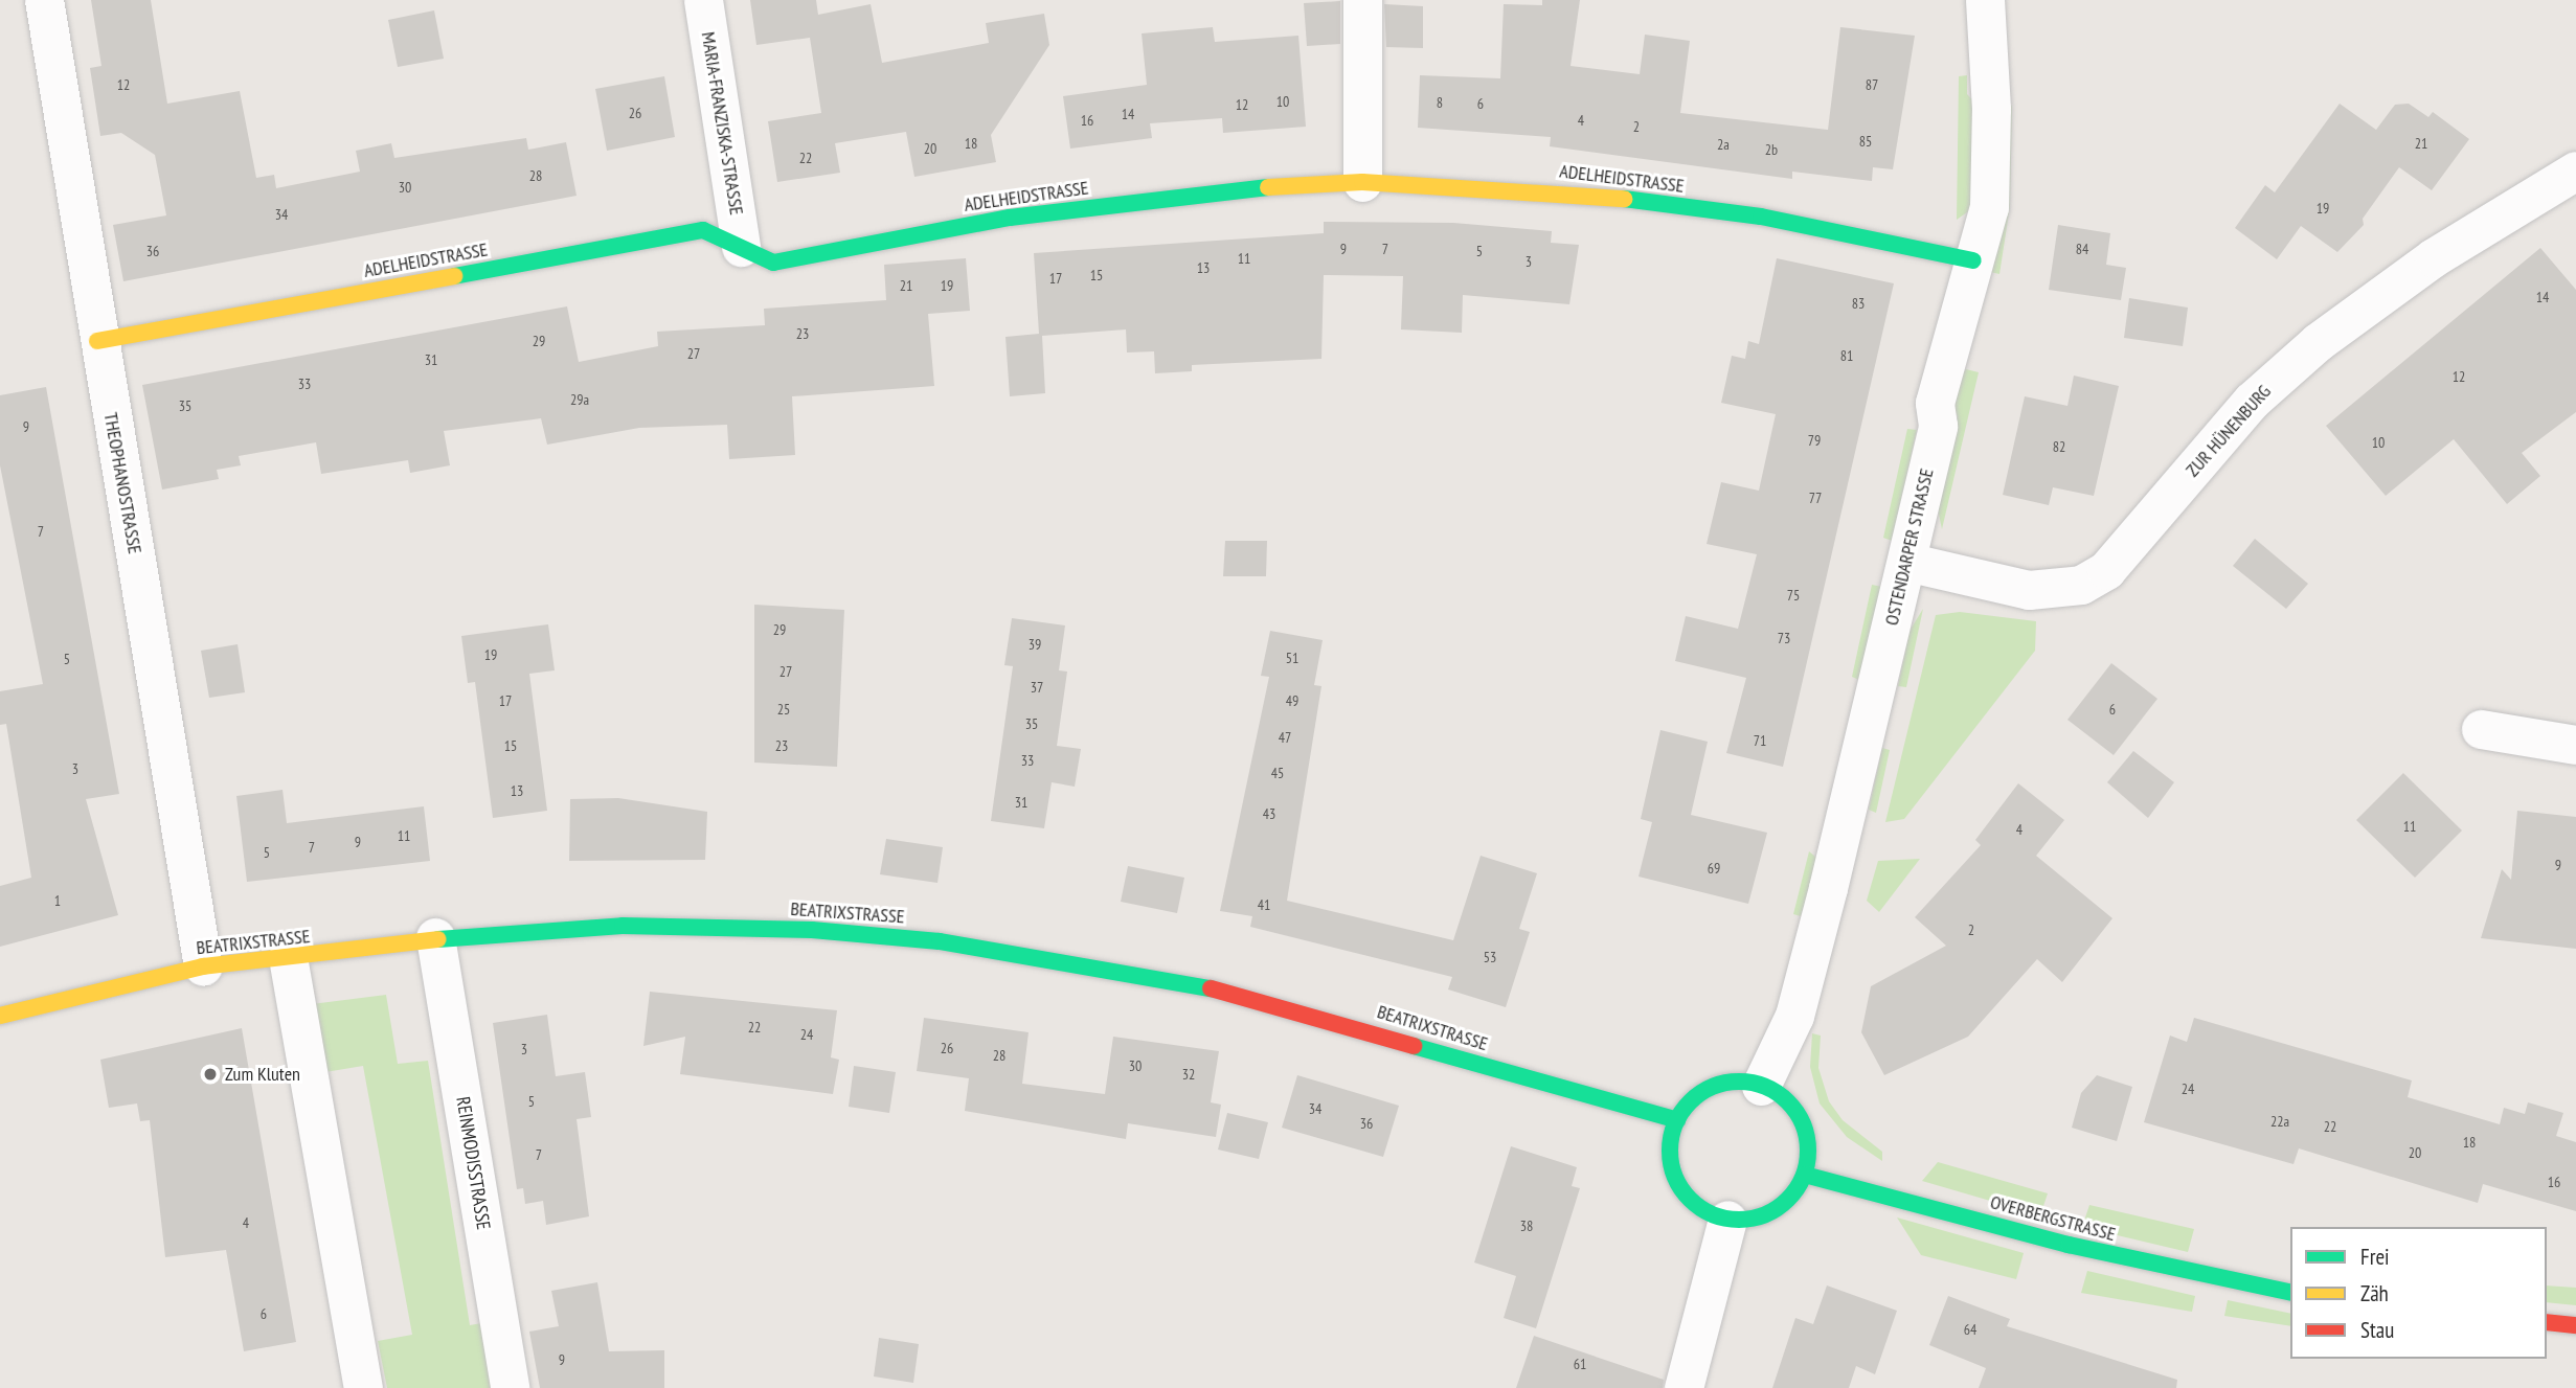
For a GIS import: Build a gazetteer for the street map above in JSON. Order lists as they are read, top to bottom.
{
  "streets": {
    "street": [
      "MARIA-FRANZISKA-STRASSE",
      "ADELHEIDSTRASSE",
      "ZUR HÜNENBURG",
      "THEOPHANOSTRASSE",
      "OSTENDARPER STRASSE",
      "BEATRIXSTRASSE",
      "REINMODISSTRASSE",
      "OVERBERGSTRASSE"
    ]
  },
  "crossings": [
    ["MARIA-FRANZISKA-STRASSE", "ADELHEIDSTRASSE"],
    ["ADELHEIDSTRASSE", "THEOPHANOSTRASSE"],
    ["ADELHEIDSTRASSE", "OSTENDARPER STRASSE"],
    ["ZUR HÜNENBURG", "OSTENDARPER STRASSE"],
    ["THEOPHANOSTRASSE", "BEATRIXSTRASSE"],
    ["OSTENDARPER STRASSE", "BEATRIXSTRASSE"],
    ["OSTENDARPER STRASSE", "OVERBERGSTRASSE"],
    ["BEATRIXSTRASSE", "REINMODISSTRASSE"],
    ["BEATRIXSTRASSE", "OVERBERGSTRASSE"]
  ],
  "places": ["Zum Kluten"],
  "house_numbers": [
    "12",
    "87",
    "10",
    "8",
    "6",
    "12",
    "26",
    "14",
    "16",
    "4",
    "2",
    "85",
    "18",
    "21",
    "2a",
    "20",
    "2b",
    "22",
    "28",
    "30",
    "19",
    "34",
    "9",
    "7",
    "84",
    "36",
    "5",
    "11",
    "3",
    "13",
    "15",
    "17",
    "21",
    "19",
    "14",
    "83",
    "23",
    "29",
    "27",
    "81",
    "31",
    "12",
    "33",
    "29a",
    "35",
    "9",
    "79",
    "10",
    "82",
    "77",
    "7",
    "75",
    "29",
    "73",
    "39",
    "19",
    "51",
    "5",
    "27",
    "37",
    "17",
    "49",
    "25",
    "6",
    "35",
    "47",
    "71",
    "15",
    "23",
    "33",
    "3",
    "45",
    "13",
    "31",
    "43",
    "11",
    "4",
    "11",
    "9",
    "7",
    "5",
    "9",
    "69",
    "1",
    "41",
    "2",
    "53",
    "22",
    "24",
    "26",
    "3",
    "28",
    "30",
    "32",
    "24",
    "5",
    "34",
    "22a",
    "36",
    "22",
    "18",
    "20",
    "7",
    "16",
    "4",
    "38",
    "6",
    "64",
    "9",
    "61"
  ],
  "legend": ["Frei", "Zäh", "Stau"]
}
